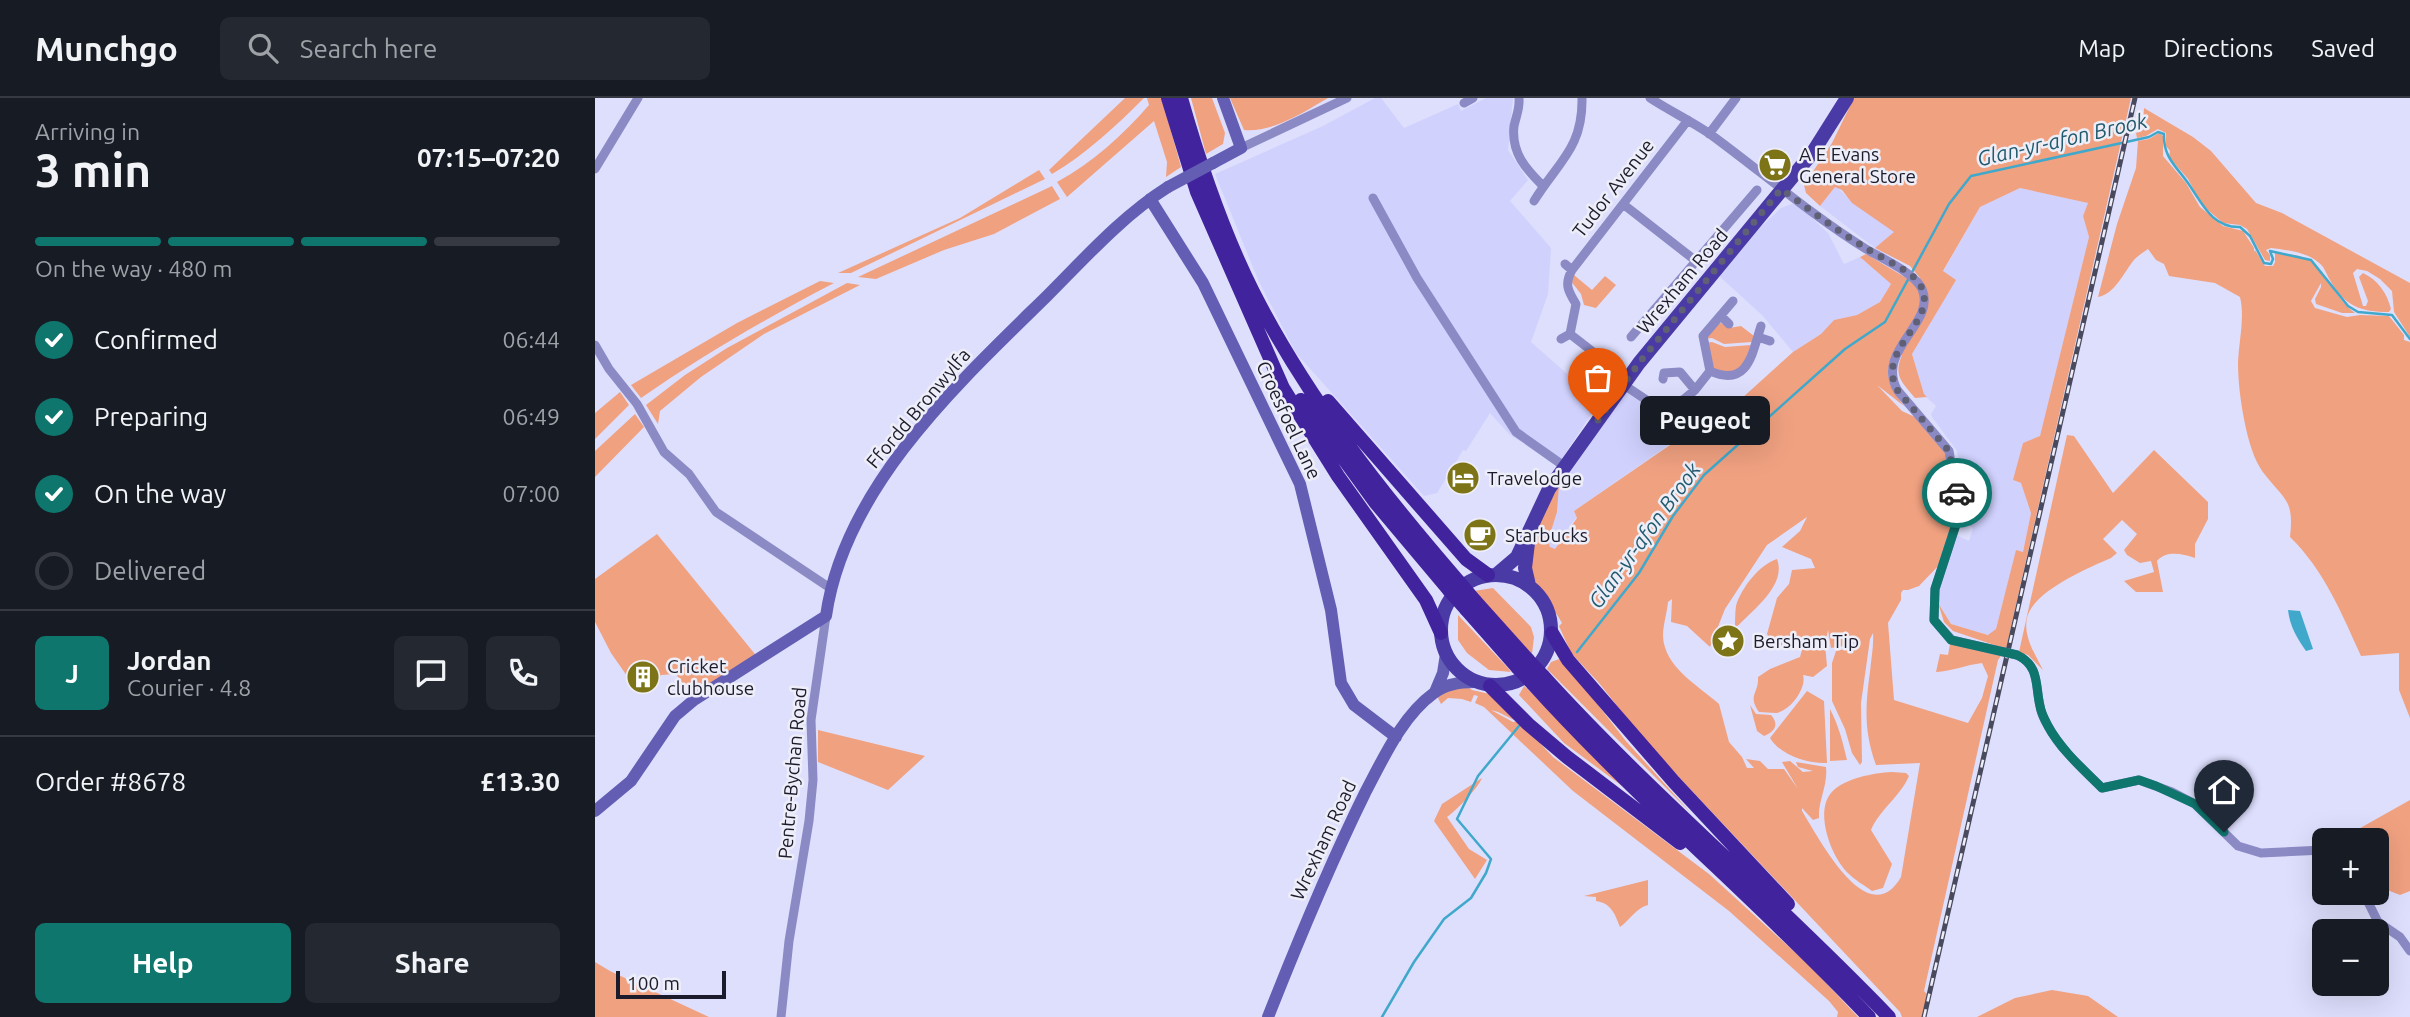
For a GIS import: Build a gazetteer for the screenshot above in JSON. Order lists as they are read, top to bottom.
{
  "streets": {
    "main road": ["Wrexham Road", "Ffordd Bronwylfa", "Croesfoel Lane"],
    "street": ["Tudor Avenue", "Pentre-Bychan Road"]
  },
  "crossings": [
    ["Wrexham Road", "Croesfoel Lane"],
    ["Ffordd Bronwylfa", "Croesfoel Lane"],
    ["Ffordd Bronwylfa", "Pentre-Bychan Road"]
  ],
  "water": ["Glan-yr-afon Brook"],
  "places": {
    "supermarket": ["A E Evans General Store"],
    "other": ["Peugeot"],
    "hotel": ["Travelodge"],
    "cafe": ["Starbucks"],
    "place": ["Bersham Tip"],
    "building": ["Cricket clubhouse"]
  },
  "scale_bar": "100 m",
  "page": {
    "header": "Munchgo",
    "search": "Search here",
    "nav": ["Map", "Directions", "Saved"],
    "heading": ["3 min", "Arriving in", "07:15–07:20"],
    "panel": [
      "Jordan",
      "Courier · 4.8",
      "Order #8678",
      "£13.30"
    ],
    "bar": "On the way · 480 m",
    "list": [
      ["Confirmed", "06:44"],
      ["Preparing", "06:49"],
      ["On the way", "07:00"],
      "Delivered"
    ],
    "bubble": "Peugeot",
    "round": "J",
    "map_buttons": ["+", "−"],
    "buttons": ["Help", "Share"],
    "scale": "100 m"
  }
}
